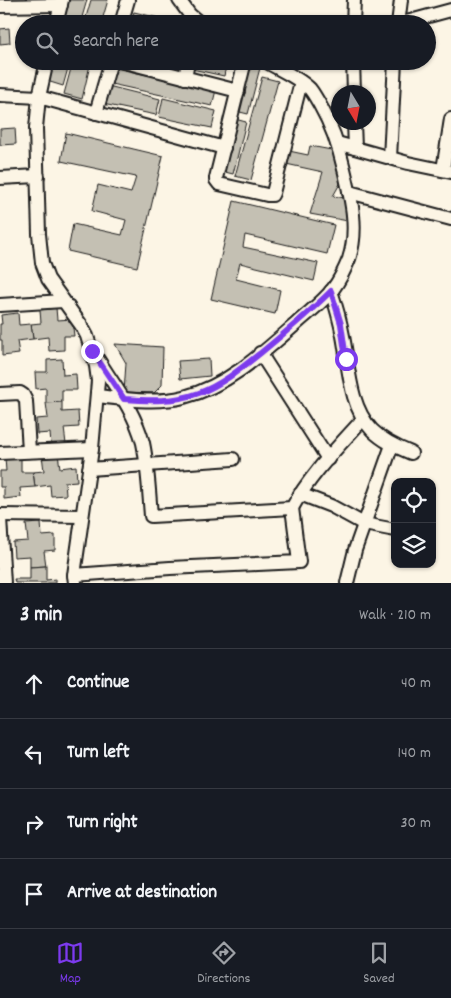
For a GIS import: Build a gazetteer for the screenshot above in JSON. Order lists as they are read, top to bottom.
{
  "north": "bottom",
  "page": {
    "search": "Search here",
    "heading": ["3 min", "Walk · 210 m"],
    "list": [
      ["Continue", "40 m"],
      ["Turn left", "140 m"],
      ["Turn right", "30 m"],
      "Arrive at destination"
    ],
    "nav": ["Map", "Directions", "Saved"]
  }
}
